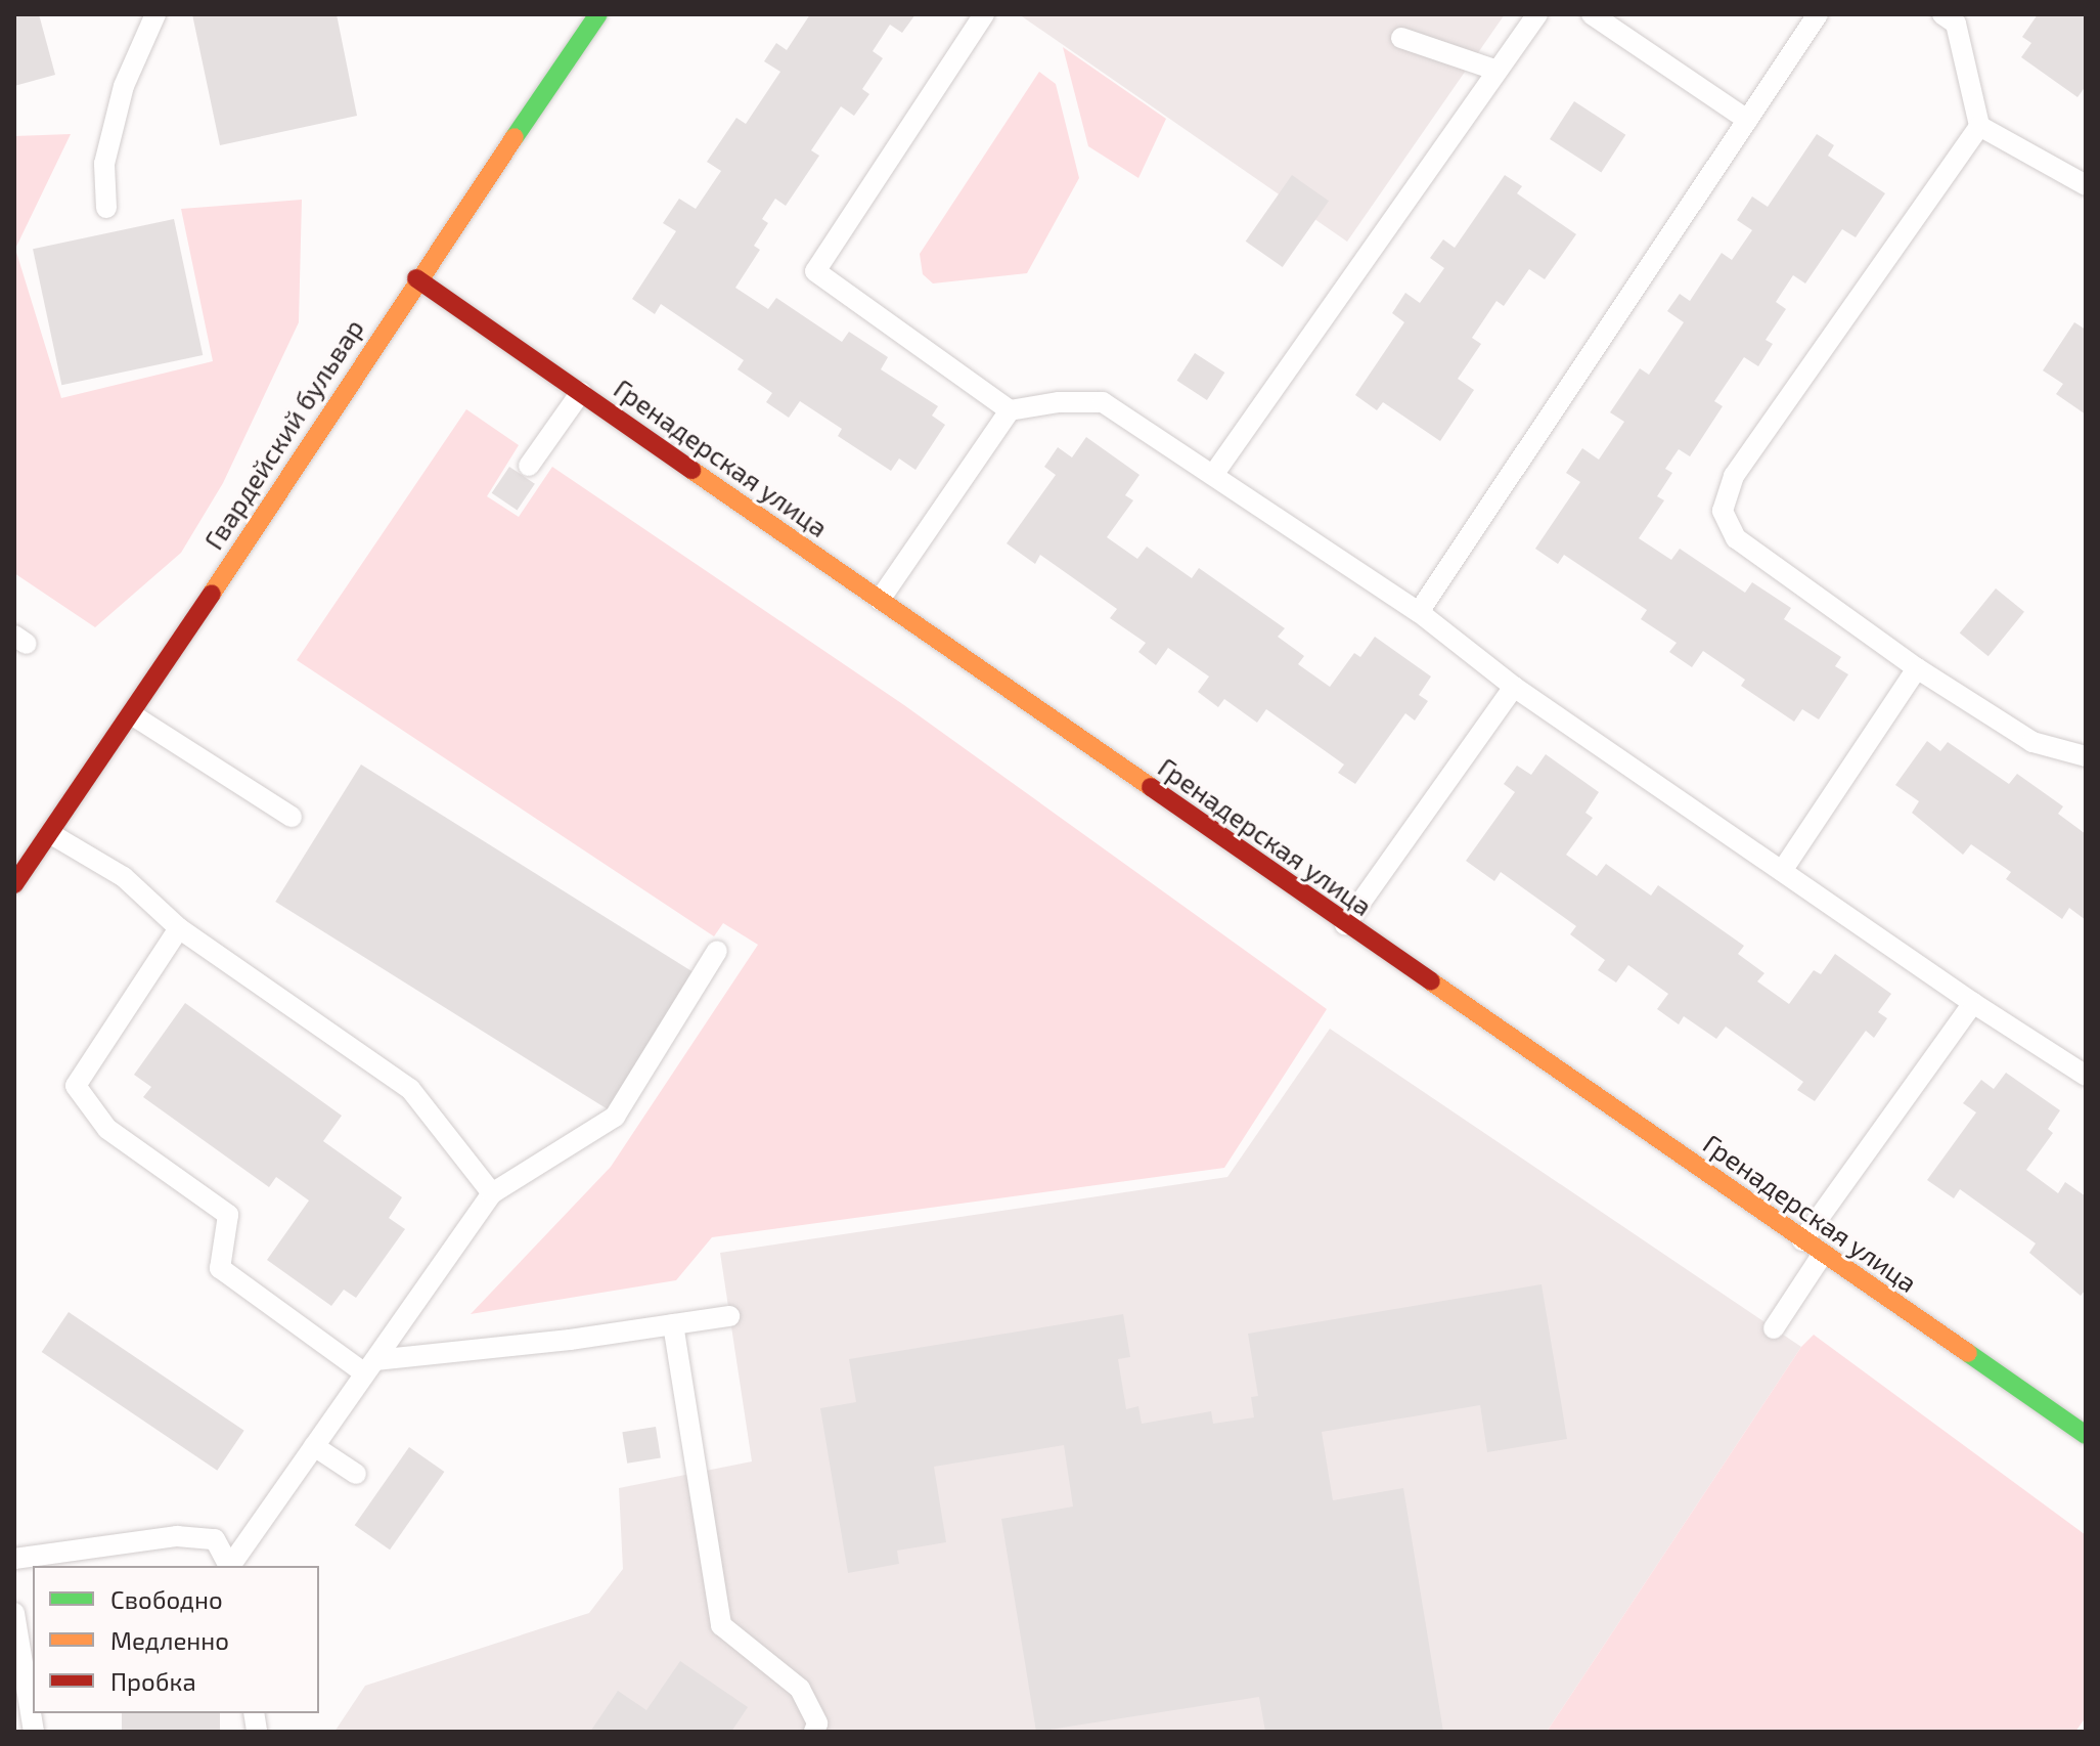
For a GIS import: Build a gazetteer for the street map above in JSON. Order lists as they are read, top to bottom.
{
  "streets": {
    "street": ["Гвардейский бульвар", "Гренадерская улица"]
  },
  "crossings": [
    ["Гвардейский бульвар", "Гренадерская улица"]
  ],
  "legend": ["Свободно", "Медленно", "Пробка"]
}
